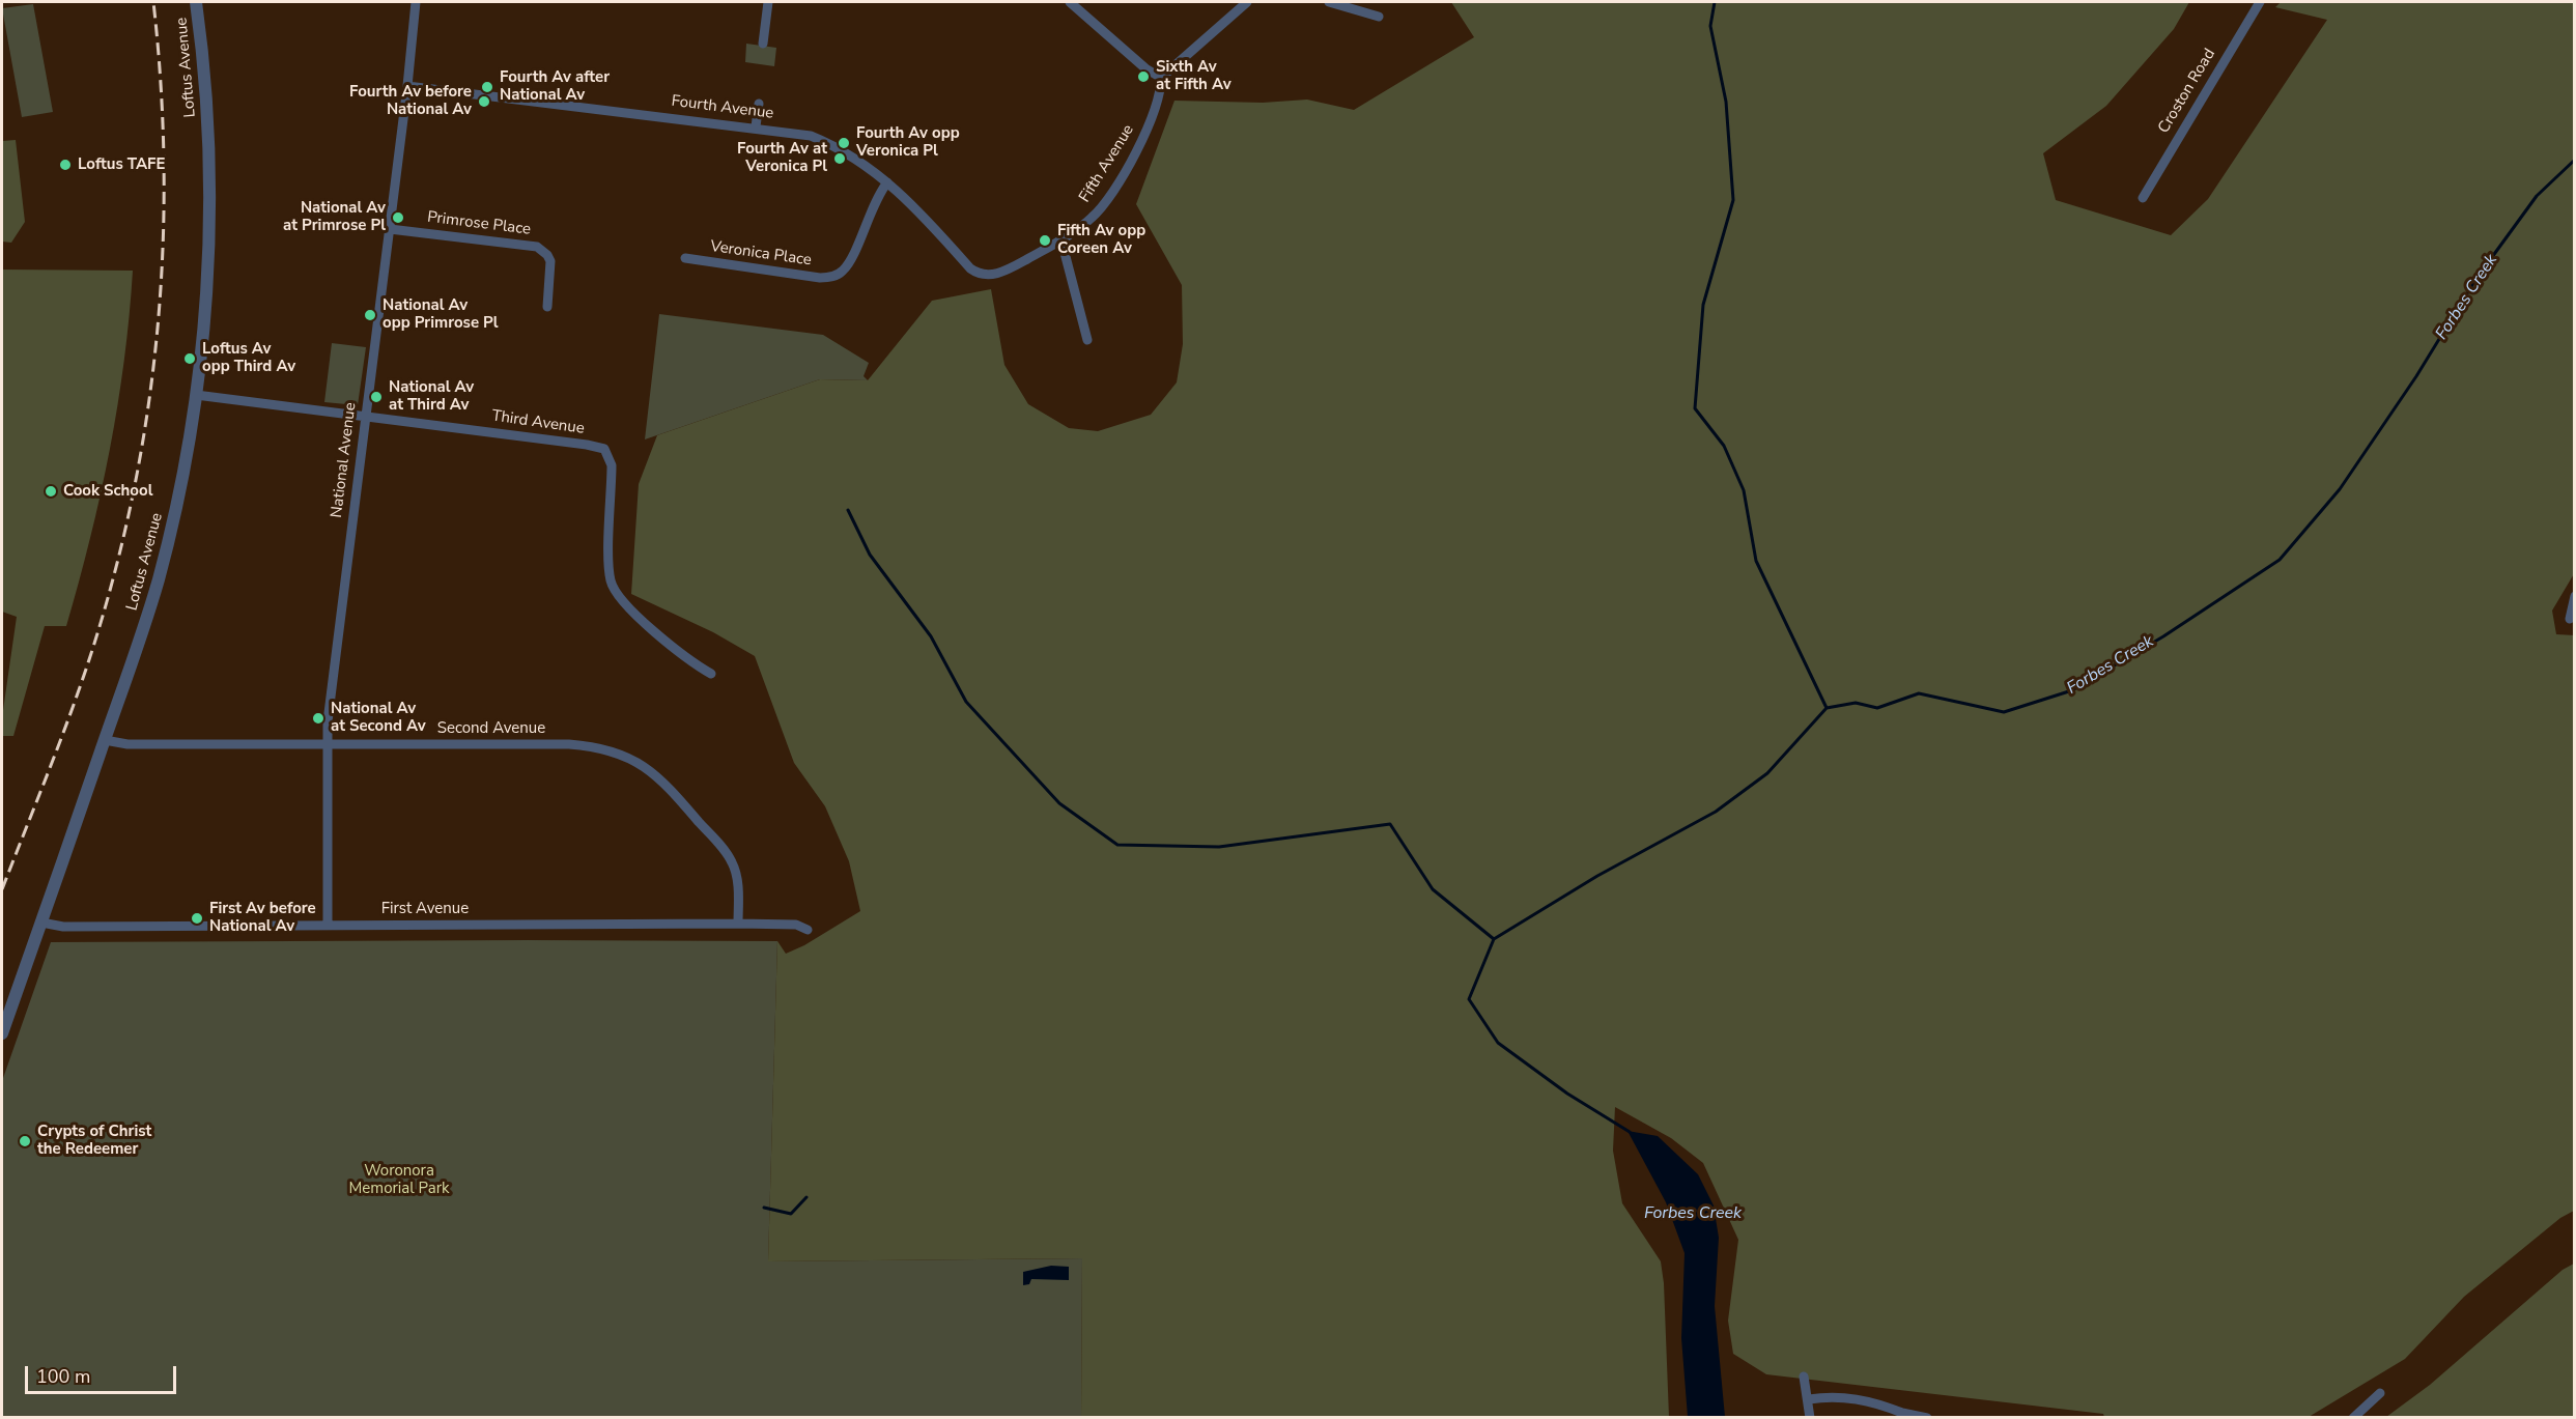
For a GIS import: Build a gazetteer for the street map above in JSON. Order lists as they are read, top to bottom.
{
  "streets": {
    "street": [
      "Loftus Avenue",
      "Croston Road",
      "Fourth Avenue",
      "Fifth Avenue",
      "Primrose Place",
      "Veronica Place",
      "Third Avenue",
      "National Avenue",
      "Second Avenue",
      "First Avenue"
    ]
  },
  "crossings": [
    ["Loftus Avenue", "Third Avenue"],
    ["Loftus Avenue", "Second Avenue"],
    ["Loftus Avenue", "First Avenue"],
    ["Fourth Avenue", "Fifth Avenue"],
    ["Fourth Avenue", "Veronica Place"],
    ["Fourth Avenue", "National Avenue"],
    ["Primrose Place", "National Avenue"],
    ["Third Avenue", "National Avenue"],
    ["National Avenue", "Second Avenue"],
    ["National Avenue", "First Avenue"],
    ["Second Avenue", "First Avenue"]
  ],
  "water": ["Forbes Creek"],
  "parks": ["Woronora Memorial Park"],
  "places": [
    "Sixth Av at Fifth Av",
    "Fourth Av after National Av",
    "Fourth Av before National Av",
    "Fourth Av opp Veronica Pl",
    "Fourth Av at Veronica Pl",
    "Loftus TAFE",
    "National Av at Primrose Pl",
    "Fifth Av opp Coreen Av",
    "National Av opp Primrose Pl",
    "Loftus Av opp Third Av",
    "National Av at Third Av",
    "Cook School",
    "National Av at Second Av",
    "First Av before National Av",
    "Crypts of Christ the Redeemer"
  ],
  "scale_bar": "100 m"
}
